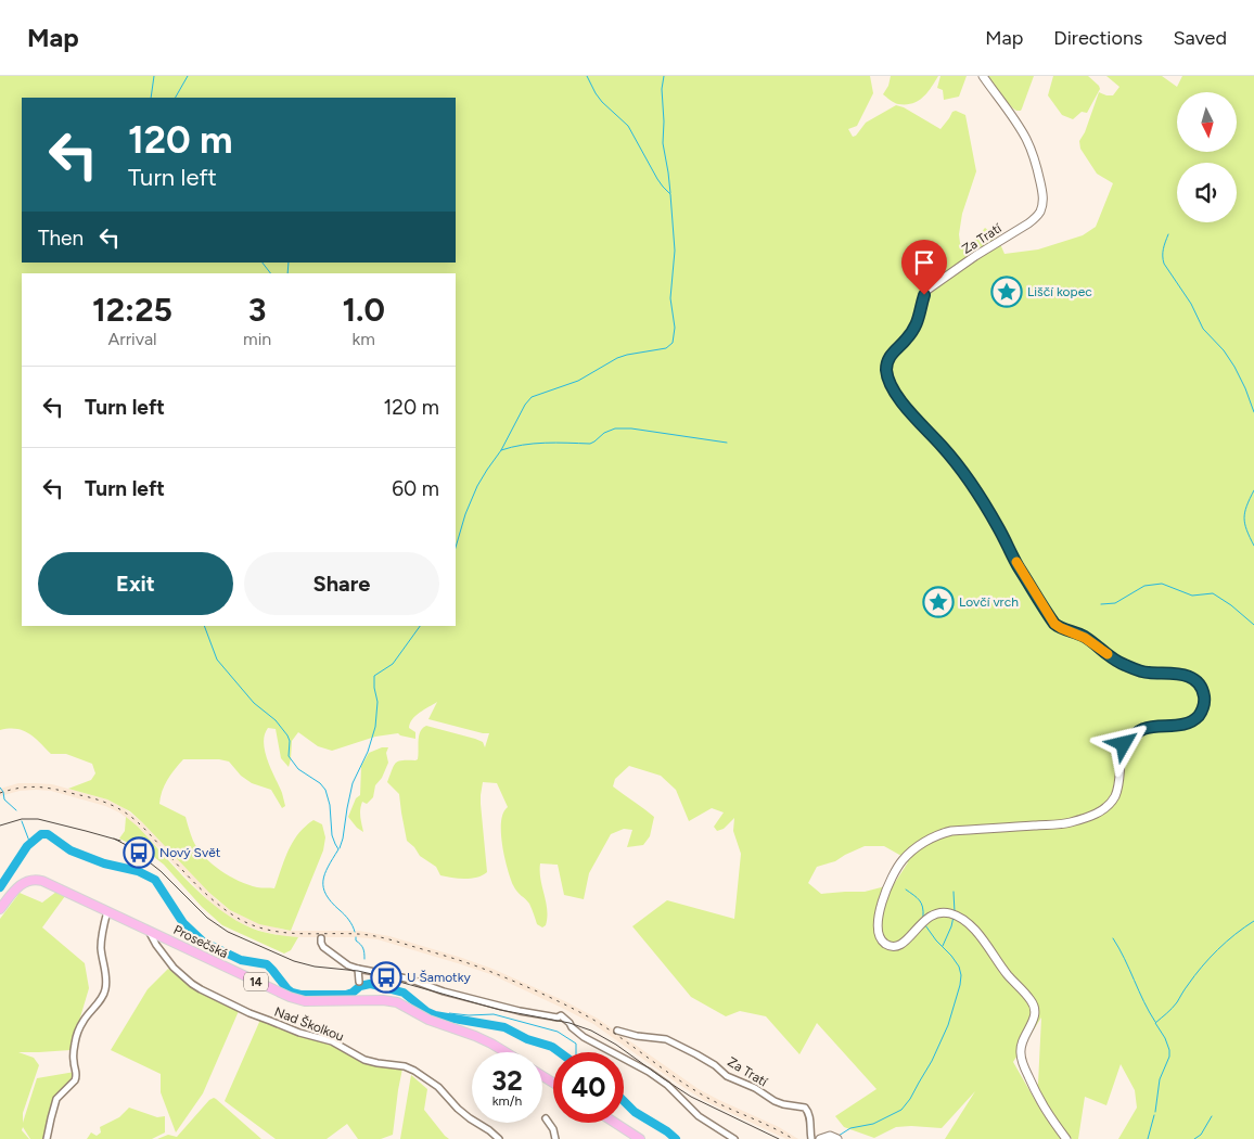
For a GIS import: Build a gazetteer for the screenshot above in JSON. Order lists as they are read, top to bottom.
{
  "streets": {
    "main road": ["Prosečská", "14"],
    "street": ["Za Tratí", "Nad Školkou"]
  },
  "crossings": [
    ["Prosečská", "Nad Školkou"]
  ],
  "places": {
    "place": ["Liščí kopec", "Lovčí vrch"],
    "bus stop": ["Nový Svět", "U Šamotky"]
  },
  "north": "bottom",
  "page": {
    "header": "Map",
    "nav": ["Map", "Directions", "Saved"],
    "turn": ["120 m", "Turn left"],
    "then": "Then",
    "eta": [
      "12:25",
      "Arrival",
      "3",
      "min",
      "1.0",
      "km"
    ],
    "list": [
      {
        "name": "Turn left",
        "value": "120 m"
      },
      {
        "name": "Turn left",
        "value": "60 m"
      }
    ],
    "buttons": ["Exit", "Share"],
    "speed": "32 km/h",
    "limit": "40"
  }
}
